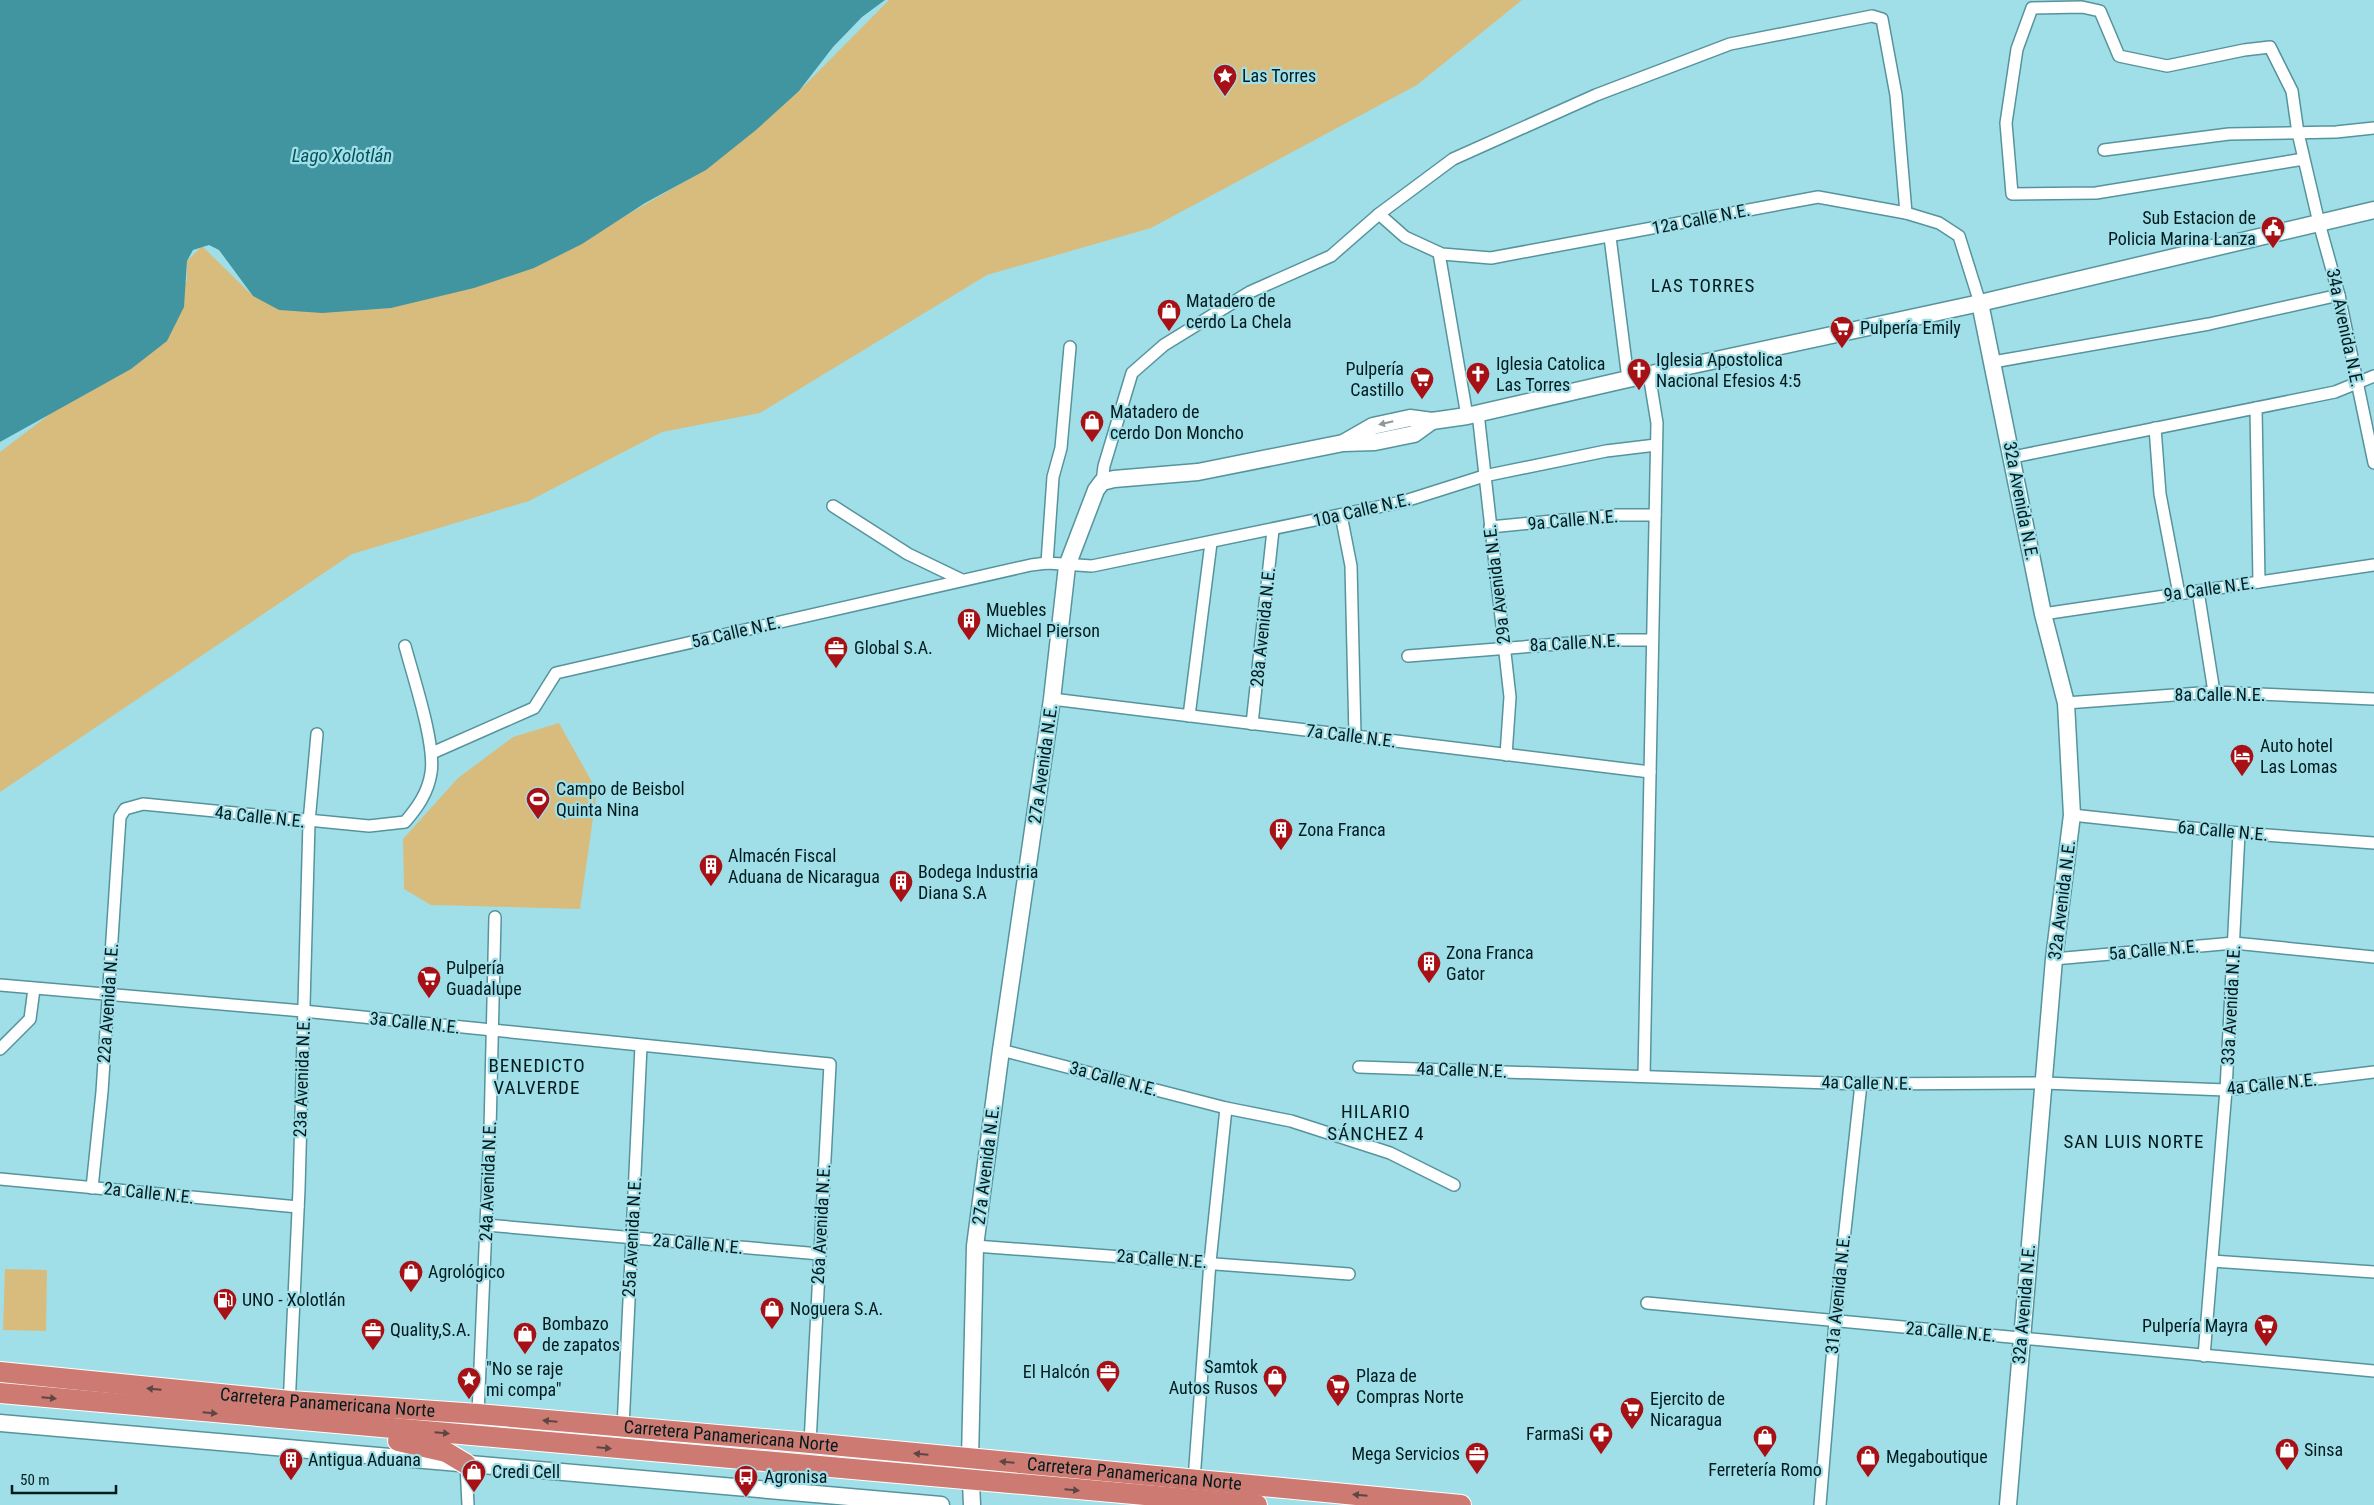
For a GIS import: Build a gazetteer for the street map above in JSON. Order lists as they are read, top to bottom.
{
  "streets": {
    "highway": ["Carretera Panamericana Norte"],
    "street": [
      "12a Calle N.E.",
      "34a Avenida N.E.",
      "32a Avenida N.E.",
      "10a Calle N.E.",
      "9a Calle N.E.",
      "29a Avenida N.E.",
      "28a Avenida N.E.",
      "5a Calle N.E.",
      "8a Calle N.E.",
      "7a Calle N.E.",
      "27a Avenida N.E.",
      "4a Calle N.E.",
      "6a Calle N.E.",
      "22a Avenida N.E.",
      "33a Avenida N.E.",
      "3a Calle N.E.",
      "23a Avenida N.E.",
      "24a Avenida N.E.",
      "2a Calle N.E.",
      "26a Avenida N.E.",
      "25a Avenida N.E.",
      "31a Avenida N.E."
    ]
  },
  "crossings": [
    ["12a Calle N.E.", "32a Avenida N.E."],
    ["12a Calle N.E.", "29a Avenida N.E."],
    ["12a Calle N.E.", "27a Avenida N.E."],
    ["32a Avenida N.E.", "9a Calle N.E."],
    ["32a Avenida N.E.", "5a Calle N.E."],
    ["32a Avenida N.E.", "8a Calle N.E."],
    ["32a Avenida N.E.", "4a Calle N.E."],
    ["32a Avenida N.E.", "6a Calle N.E."],
    ["32a Avenida N.E.", "2a Calle N.E."],
    ["10a Calle N.E.", "29a Avenida N.E."],
    ["10a Calle N.E.", "28a Avenida N.E."],
    ["10a Calle N.E.", "5a Calle N.E."],
    ["10a Calle N.E.", "27a Avenida N.E."],
    ["9a Calle N.E.", "29a Avenida N.E."],
    ["29a Avenida N.E.", "8a Calle N.E."],
    ["29a Avenida N.E.", "7a Calle N.E."],
    ["28a Avenida N.E.", "7a Calle N.E."],
    ["5a Calle N.E.", "27a Avenida N.E."],
    ["5a Calle N.E.", "4a Calle N.E."],
    ["5a Calle N.E.", "33a Avenida N.E."],
    ["7a Calle N.E.", "27a Avenida N.E."],
    ["27a Avenida N.E.", "3a Calle N.E."],
    ["27a Avenida N.E.", "2a Calle N.E."],
    ["27a Avenida N.E.", "Carretera Panamericana Norte"],
    ["4a Calle N.E.", "22a Avenida N.E."],
    ["4a Calle N.E.", "33a Avenida N.E."],
    ["4a Calle N.E.", "23a Avenida N.E."],
    ["4a Calle N.E.", "31a Avenida N.E."],
    ["6a Calle N.E.", "33a Avenida N.E."],
    ["22a Avenida N.E.", "3a Calle N.E."],
    ["22a Avenida N.E.", "2a Calle N.E."],
    ["33a Avenida N.E.", "2a Calle N.E."],
    ["3a Calle N.E.", "23a Avenida N.E."],
    ["3a Calle N.E.", "24a Avenida N.E."],
    ["3a Calle N.E.", "26a Avenida N.E."],
    ["3a Calle N.E.", "25a Avenida N.E."],
    ["23a Avenida N.E.", "2a Calle N.E."],
    ["23a Avenida N.E.", "Carretera Panamericana Norte"],
    ["24a Avenida N.E.", "2a Calle N.E."],
    ["24a Avenida N.E.", "Carretera Panamericana Norte"],
    ["2a Calle N.E.", "26a Avenida N.E."],
    ["2a Calle N.E.", "25a Avenida N.E."],
    ["2a Calle N.E.", "31a Avenida N.E."],
    ["26a Avenida N.E.", "Carretera Panamericana Norte"],
    ["25a Avenida N.E.", "Carretera Panamericana Norte"]
  ],
  "districts": [
    "LAS TORRES",
    "BENEDICTO VALVERDE",
    "HILARIO SÁNCHEZ 4",
    "SAN LUIS NORTE"
  ],
  "water": ["Lago Xolotlán"],
  "places": {
    "place": ["Las Torres", "\"No se raje mi compa\""],
    "public building": ["Sub Estacion de Policia Marina Lanza"],
    "shop": [
      "Matadero de cerdo La Chela",
      "Matadero de cerdo Don Moncho",
      "Agrológico",
      "Noguera S.A.",
      "Bombazo de zapatos",
      "Samtok Autos Rusos",
      "Ferretería Romo",
      "Sinsa",
      "Megaboutique",
      "Credi Cell"
    ],
    "supermarket": [
      "Pulpería Emily",
      "Pulpería Castillo",
      "Pulpería Guadalupe",
      "Pulpería Mayra",
      "Plaza de Compras Norte",
      "Ejercito de Nicaragua"
    ],
    "church": ["Iglesia Apostolica Nacional Efesios 4:5", "Iglesia Catolica Las Torres"],
    "building": [
      "Muebles Michael Pierson",
      "Zona Franca",
      "Almacén Fiscal Aduana de Nicaragua",
      "Bodega Industria Diana S.A",
      "Zona Franca Gator",
      "Antigua Aduana"
    ],
    "office": [
      "Global S.A.",
      "Quality,S.A.",
      "El Halcón",
      "Mega Servicios"
    ],
    "hotel": ["Auto hotel Las Lomas"],
    "sports": ["Campo de Beisbol Quinta Nina"],
    "fuel station": ["UNO - Xolotlán"],
    "pharmacy": ["FarmaSi"],
    "bus stop": ["Agronisa"]
  },
  "scale_bar": "50 m"
}
